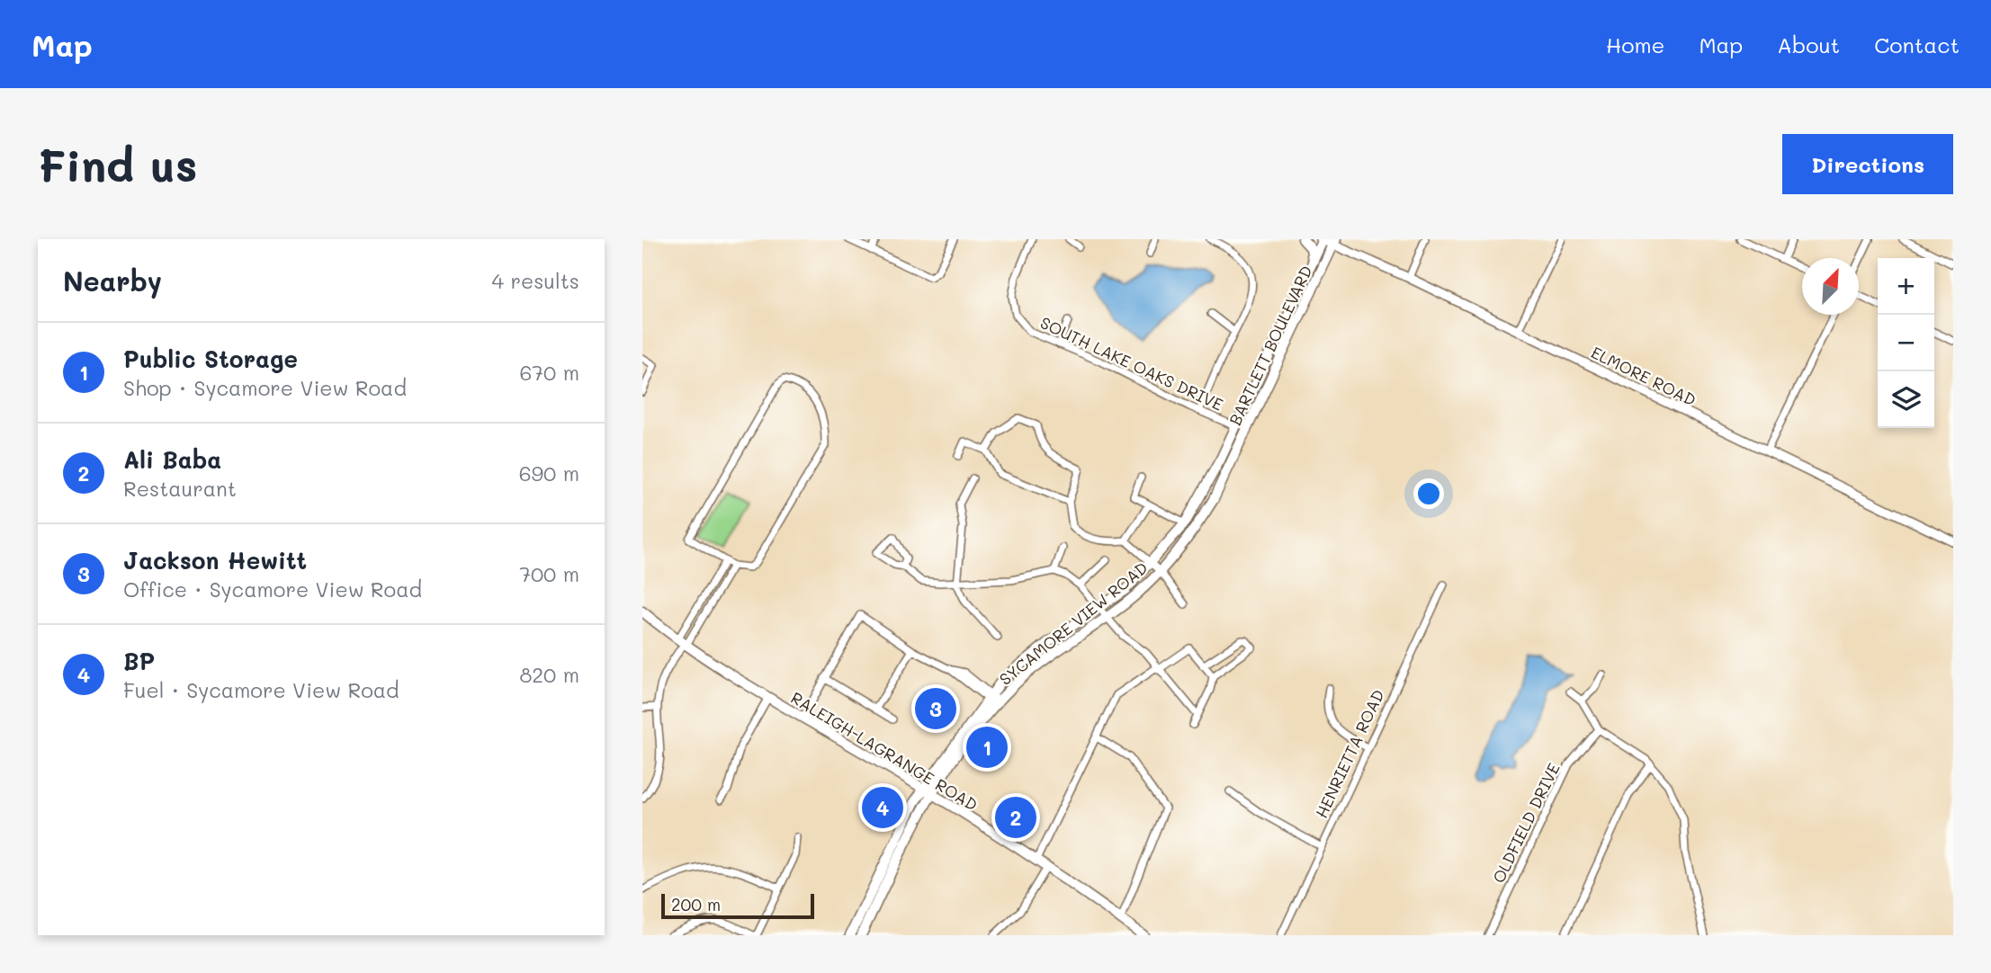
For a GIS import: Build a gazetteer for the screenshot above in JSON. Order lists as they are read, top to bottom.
{
  "streets": {
    "main road": ["BARTLETT BOULEVARD", "SYCAMORE VIEW ROAD", "RALEIGH-LAGRANGE ROAD"],
    "street": [
      "SOUTH LAKE OAKS DRIVE",
      "ELMORE ROAD",
      "HENRIETTA ROAD",
      "OLDFIELD DRIVE"
    ]
  },
  "crossings": [
    ["BARTLETT BOULEVARD", "SOUTH LAKE OAKS DRIVE"],
    ["BARTLETT BOULEVARD", "ELMORE ROAD"],
    ["BARTLETT BOULEVARD", "SYCAMORE VIEW ROAD"],
    ["SYCAMORE VIEW ROAD", "RALEIGH-LAGRANGE ROAD"]
  ],
  "scale_bar": "200 m",
  "north": "top right",
  "page": {
    "header": "Map",
    "nav": [
      "Home",
      "Map",
      "About",
      "Contact"
    ],
    "buttons": "Directions",
    "title": "Find us",
    "heading": ["Nearby", "4 results"],
    "map_buttons": ["+", "−"],
    "list": [
      {
        "mark": "1",
        "name": "Public Storage",
        "note": "Shop · Sycamore View Road",
        "value": "670 m"
      },
      {
        "mark": "2",
        "name": "Ali Baba",
        "note": "Restaurant",
        "value": "690 m"
      },
      {
        "mark": "3",
        "name": "Jackson Hewitt",
        "note": "Office · Sycamore View Road",
        "value": "700 m"
      },
      {
        "mark": "4",
        "name": "BP",
        "note": "Fuel · Sycamore View Road",
        "value": "820 m"
      }
    ],
    "pins": [
      "3",
      "1",
      "4",
      "2"
    ],
    "scale": "200 m"
  }
}
